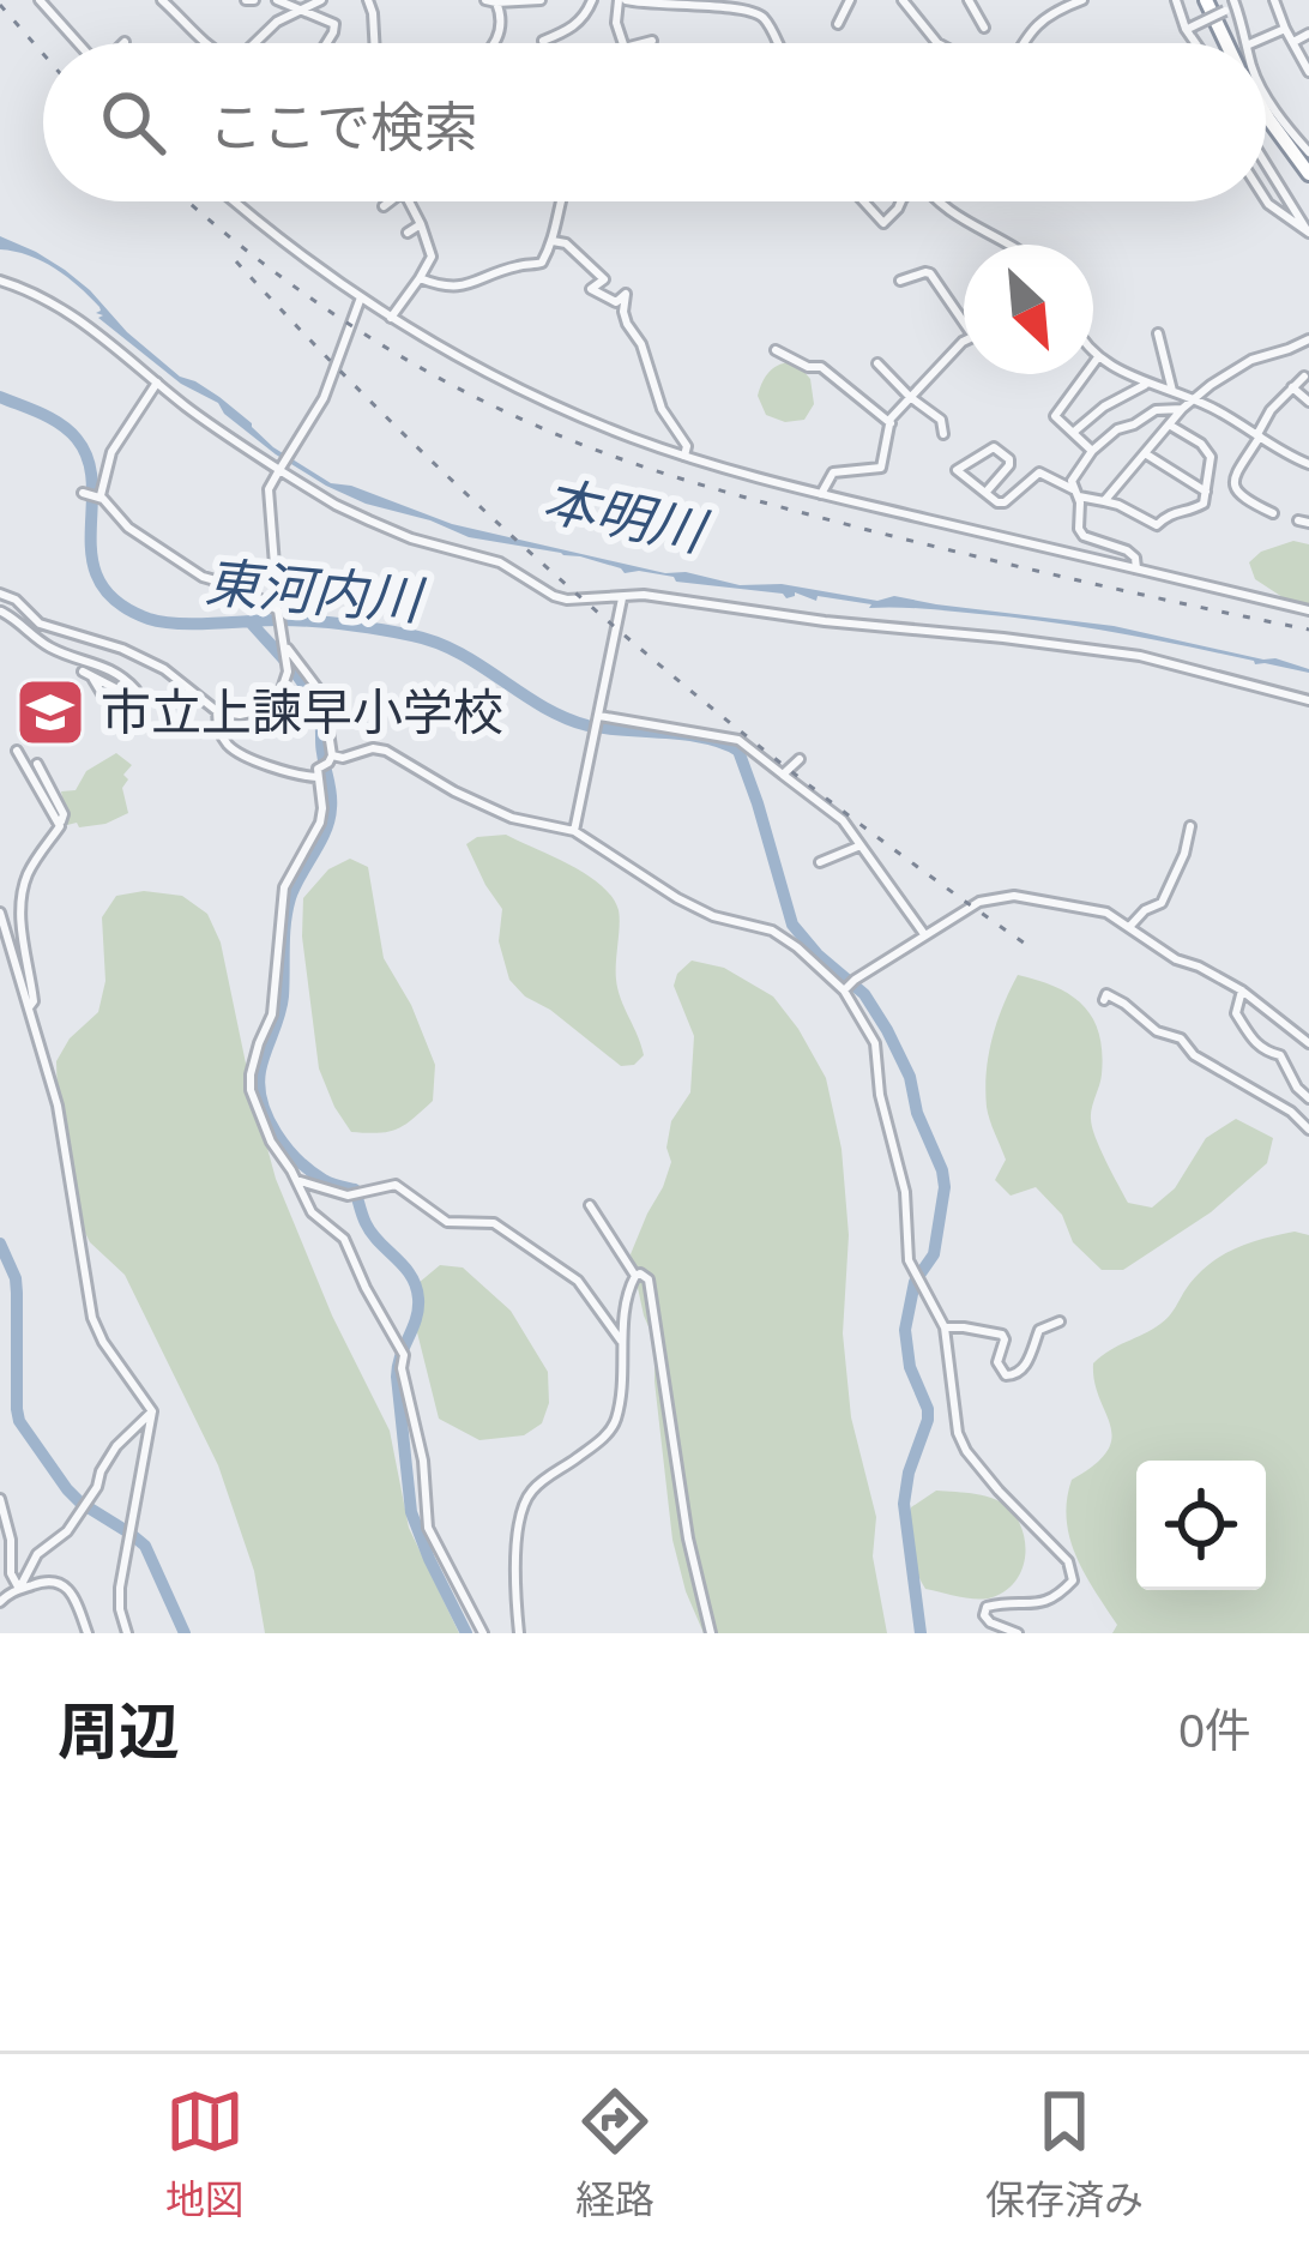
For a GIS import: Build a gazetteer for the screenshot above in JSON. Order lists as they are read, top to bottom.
{
  "water": ["本明川", "東河内川"],
  "places": {
    "school or university": ["市立上諫早小学校"]
  },
  "north": "bottom right",
  "page": {
    "search": "ここで検索",
    "heading": ["周辺", "0件"],
    "nav": ["地図", "経路", "保存済み"]
  }
}
